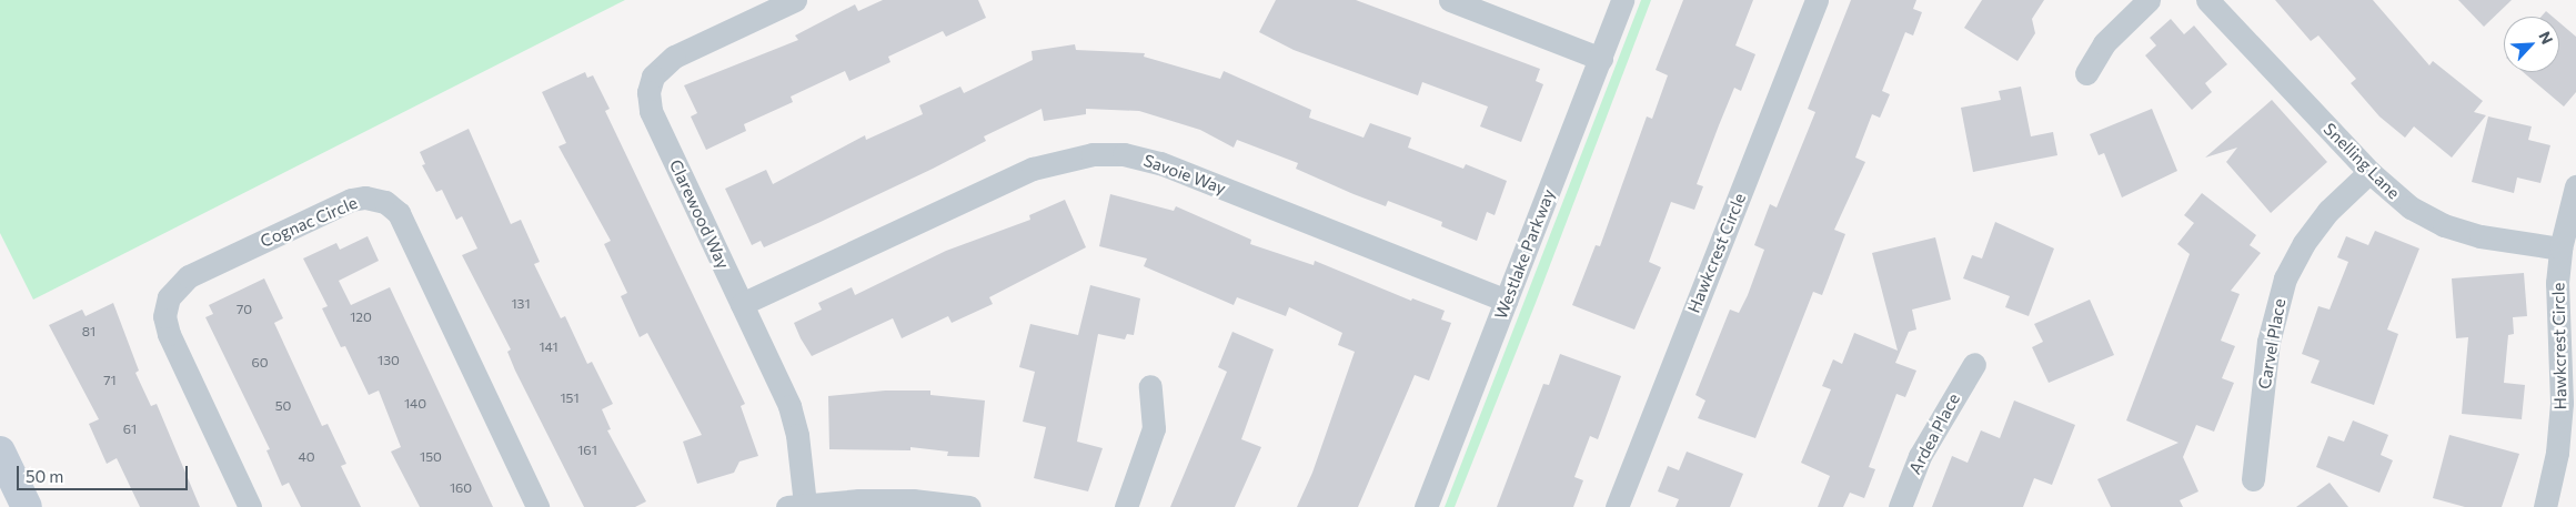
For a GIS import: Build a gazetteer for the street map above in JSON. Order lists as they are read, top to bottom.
{
  "streets": {
    "street": [
      "Snelling Lane",
      "Savoie Way",
      "Clarewood Way",
      "Cognac Circle",
      "Hawkcrest Circle",
      "Westlake Parkway",
      "Carvel Place",
      "Ardea Place"
    ]
  },
  "crossings": [
    ["Snelling Lane", "Hawkcrest Circle"],
    ["Snelling Lane", "Carvel Place"],
    ["Savoie Way", "Clarewood Way"],
    ["Savoie Way", "Westlake Parkway"]
  ],
  "house_numbers": [
    "131",
    "70",
    "120",
    "81",
    "141",
    "130",
    "60",
    "71",
    "151",
    "140",
    "50",
    "61",
    "161",
    "40",
    "150",
    "160"
  ],
  "scale_bar": "50 m",
  "north": "top right"
}
